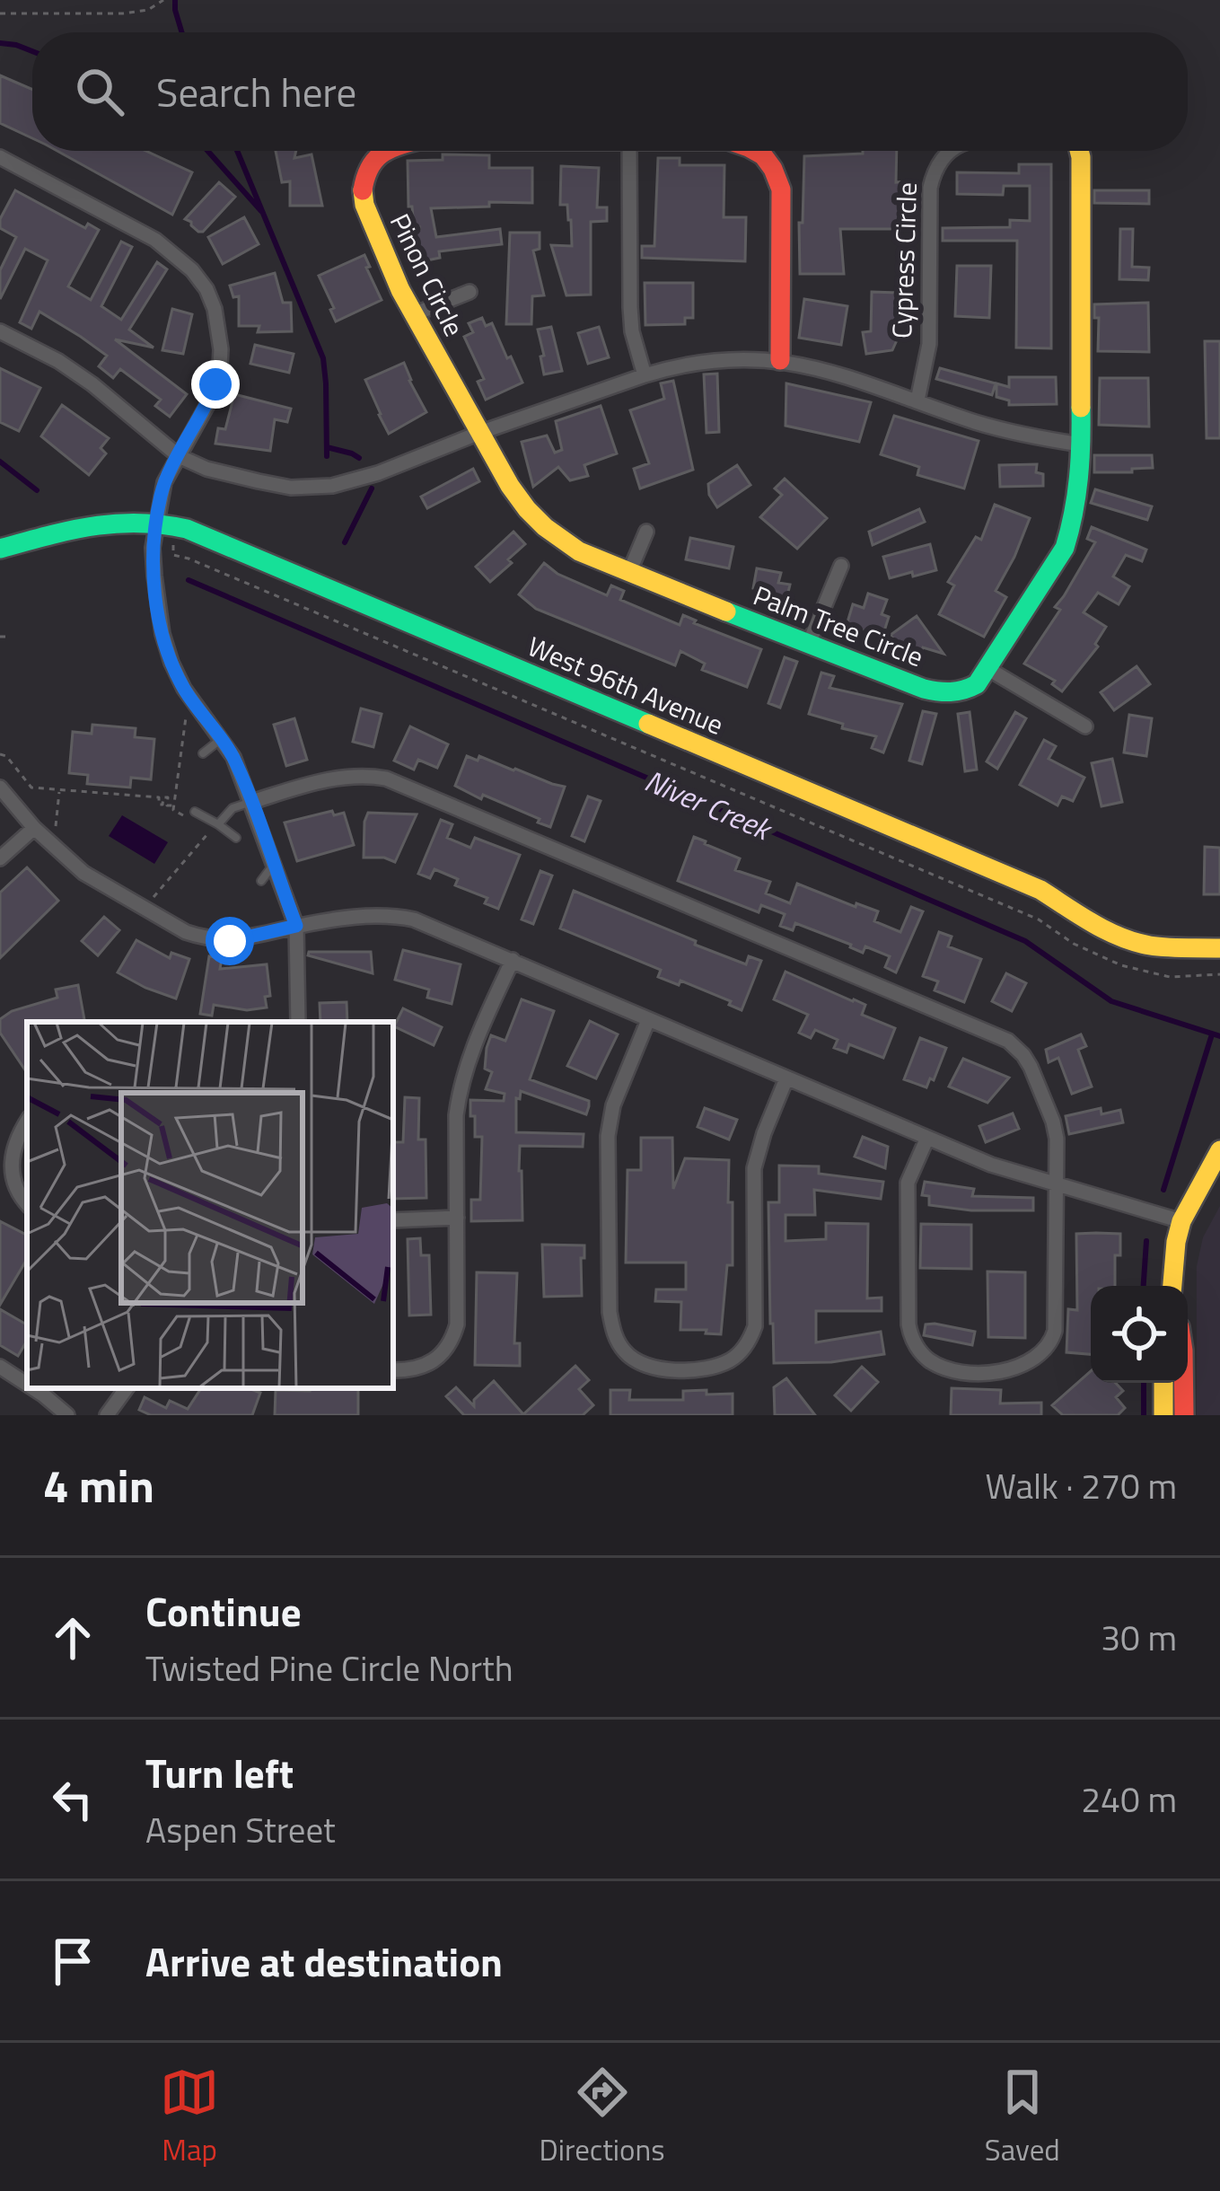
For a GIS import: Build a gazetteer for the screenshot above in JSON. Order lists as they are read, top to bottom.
{
  "streets": {
    "street": [
      "Cypress Circle",
      "Pinon Circle",
      "Palm Tree Circle",
      "West 96th Avenue"
    ]
  },
  "crossings": [
    ["Pinon Circle", "Palm Tree Circle"]
  ],
  "water": ["Niver Creek"],
  "page": {
    "search": "Search here",
    "heading": ["4 min", "Walk · 270 m"],
    "list": [
      ["Continue", "Twisted Pine Circle North", "30 m"],
      ["Turn left", "Aspen Street", "240 m"],
      "Arrive at destination"
    ],
    "nav": ["Map", "Directions", "Saved"]
  }
}
